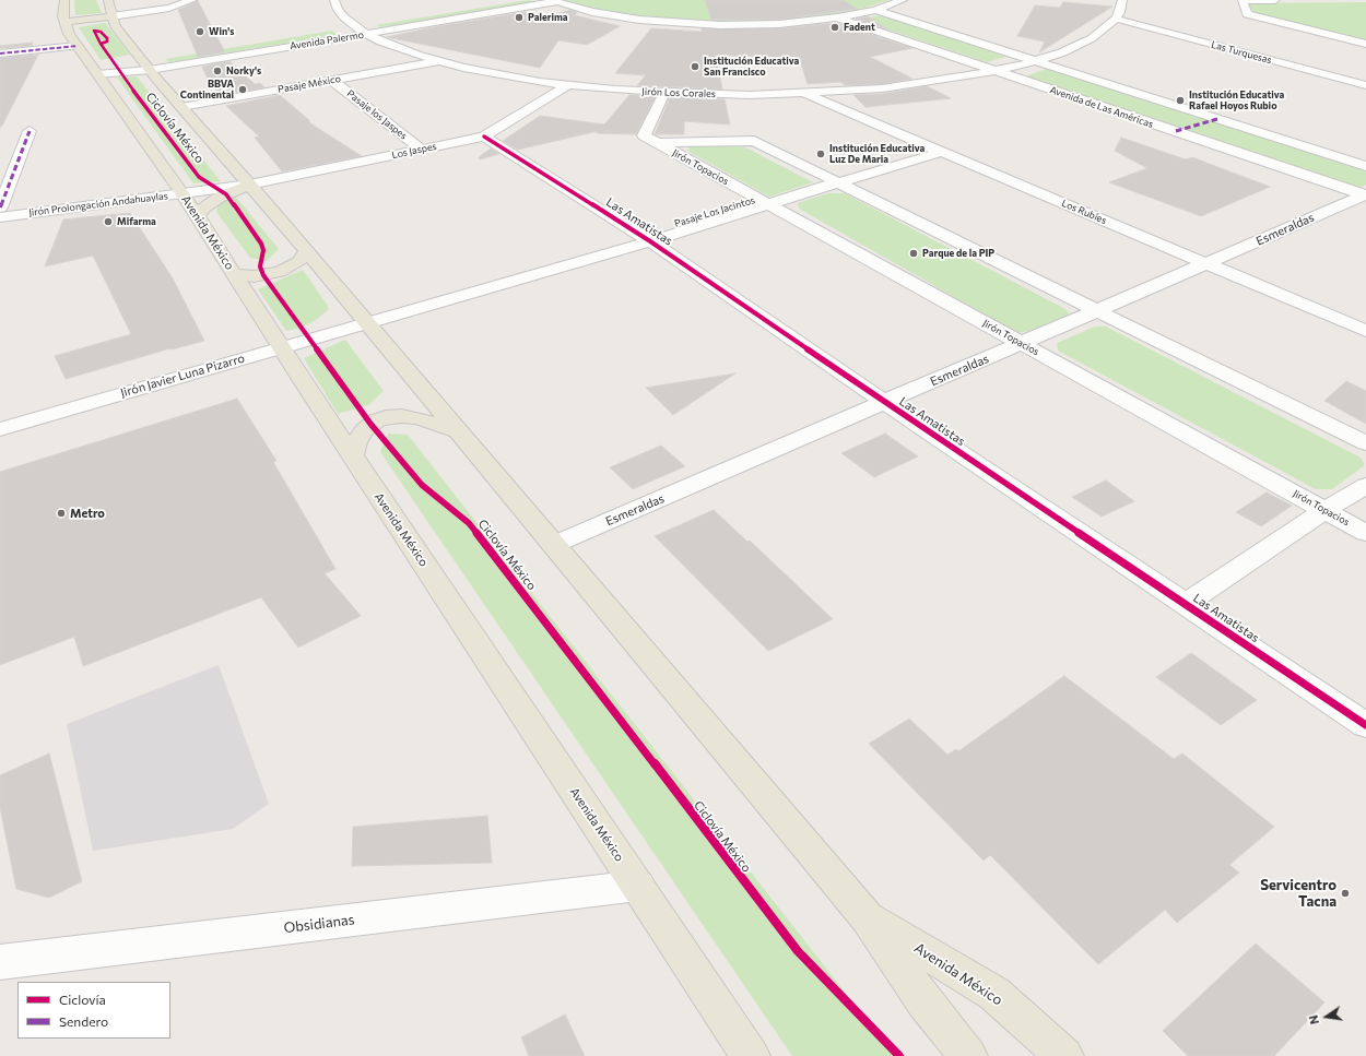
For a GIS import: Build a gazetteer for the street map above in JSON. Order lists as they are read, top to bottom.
{
  "streets": {
    "main road": ["Avenida México"],
    "street": [
      "Avenida Palermo",
      "Las Turquesas",
      "Pasaje México",
      "Jirón Los Corales",
      "Avenida de Las Américas",
      "Pasaje los Jaspes",
      "Los Jaspes",
      "Jirón Topacios",
      "Jirón Prolongación Andahuaylas",
      "Pasaje Los Jacintos",
      "Los Rubíes",
      "Las Amatistas",
      "Esmeraldas",
      "Jirón Javier Luna Pizarro",
      "Obsidianas"
    ],
    "cycle path": ["Ciclovía México"]
  },
  "crossings": [
    ["Avenida Palermo", "Jirón Los Corales"],
    ["Avenida Palermo", "Avenida México"],
    ["Las Turquesas", "Jirón Los Corales"],
    ["Pasaje México", "Jirón Los Corales"],
    ["Pasaje México", "Pasaje los Jaspes"],
    ["Pasaje México", "Avenida México"],
    ["Jirón Los Corales", "Avenida de Las Américas"],
    ["Jirón Los Corales", "Los Jaspes"],
    ["Jirón Los Corales", "Jirón Topacios"],
    ["Jirón Los Corales", "Los Rubíes"],
    ["Avenida de Las Américas", "Esmeraldas"],
    ["Pasaje los Jaspes", "Los Jaspes"],
    ["Los Jaspes", "Jirón Prolongación Andahuaylas"],
    ["Los Jaspes", "Las Amatistas"],
    ["Los Jaspes", "Avenida México"],
    ["Jirón Topacios", "Pasaje Los Jacintos"],
    ["Jirón Topacios", "Esmeraldas"],
    ["Jirón Prolongación Andahuaylas", "Avenida México"],
    ["Pasaje Los Jacintos", "Los Rubíes"],
    ["Pasaje Los Jacintos", "Las Amatistas"],
    ["Pasaje Los Jacintos", "Avenida México"],
    ["Pasaje Los Jacintos", "Jirón Javier Luna Pizarro"],
    ["Los Rubíes", "Esmeraldas"],
    ["Las Amatistas", "Esmeraldas"],
    ["Esmeraldas", "Avenida México"],
    ["Avenida México", "Jirón Javier Luna Pizarro"],
    ["Avenida México", "Obsidianas"]
  ],
  "places": [
    "Palerima",
    "Fadent",
    "Win's",
    "Institución Educativa San Francisco",
    "Norky's",
    "BBVA Continental",
    "Institución Educativa Rafael Hoyos Rubio",
    "Institución Educativa Luz De Maria",
    "Mifarma",
    "Parque de la PIP",
    "Metro",
    "Servicentro Tacna"
  ],
  "legend": ["Ciclovía", "Sendero"],
  "north": "left"
}
